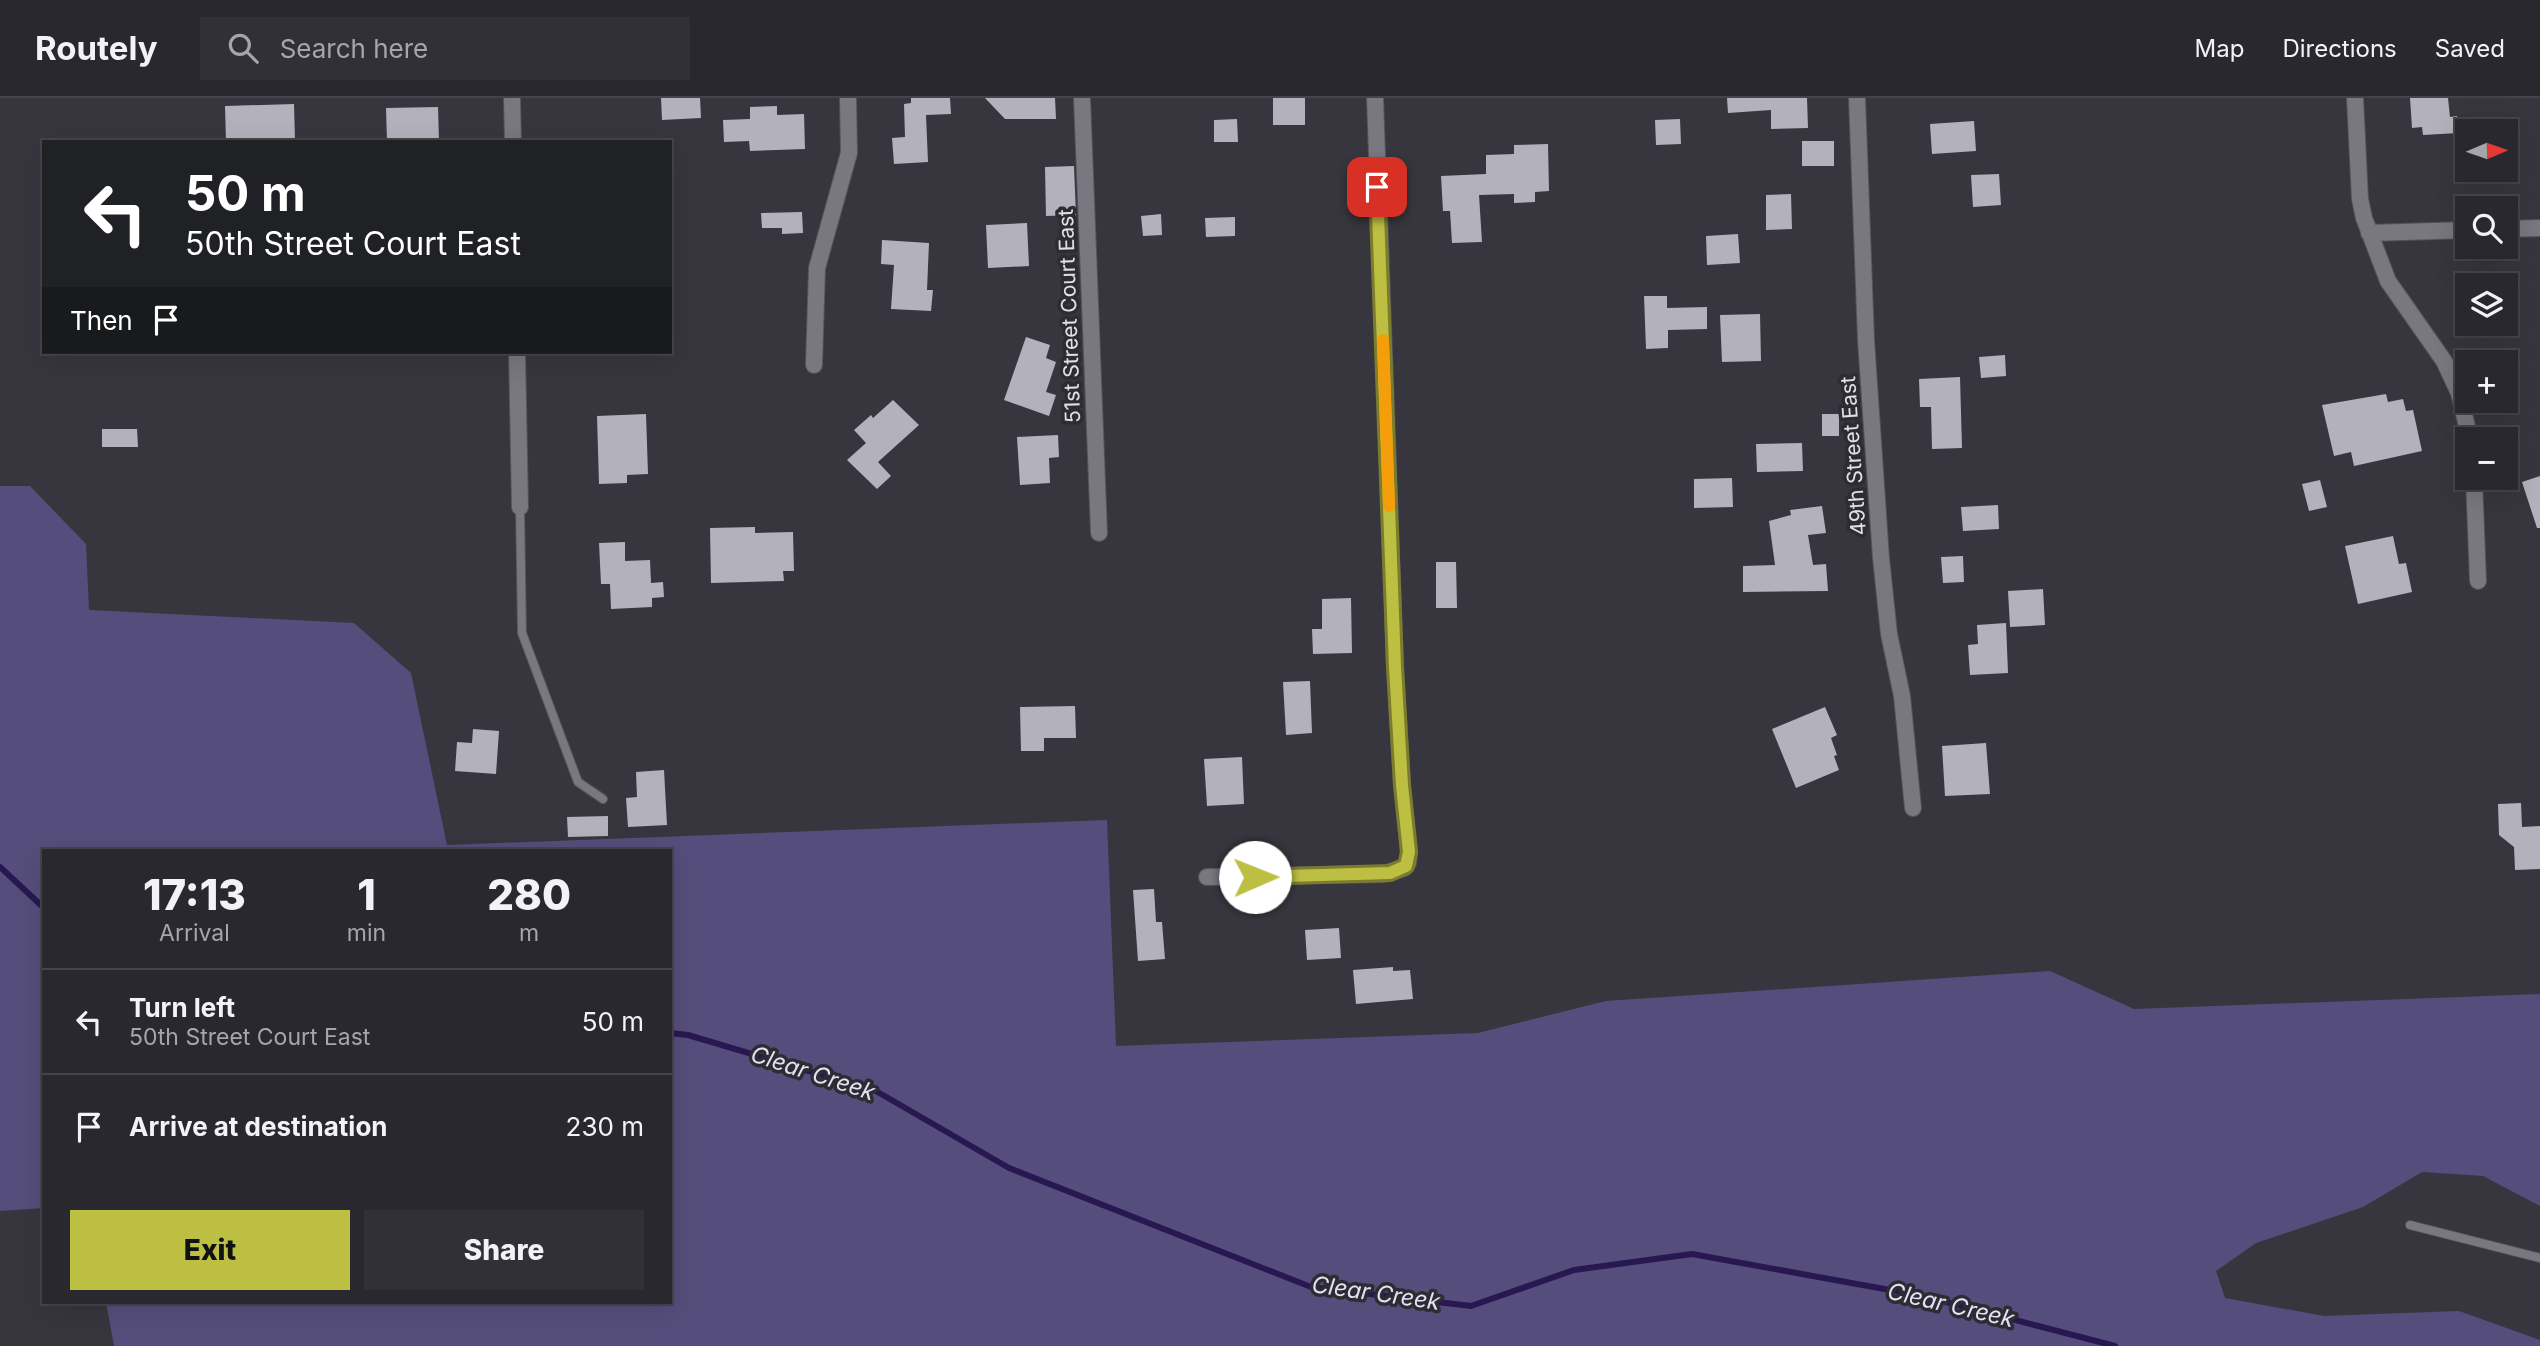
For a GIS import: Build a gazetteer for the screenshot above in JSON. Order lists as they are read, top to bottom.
{
  "streets": {
    "street": ["51st Street Court East", "49th Street East"]
  },
  "water": ["Clear Creek"],
  "north": "right",
  "page": {
    "header": "Routely",
    "search": "Search here",
    "nav": ["Map", "Directions", "Saved"],
    "map_buttons": ["+", "−"],
    "turn": ["50 m", "50th Street Court East"],
    "then": "Then",
    "eta": [
      "17:13",
      "Arrival",
      "1",
      "min",
      "280",
      "m"
    ],
    "list": [
      {
        "name": "Turn left",
        "note": "50th Street Court East",
        "value": "50 m"
      },
      {
        "name": "Arrive at destination",
        "value": "230 m"
      }
    ],
    "buttons": ["Exit", "Share"]
  }
}
